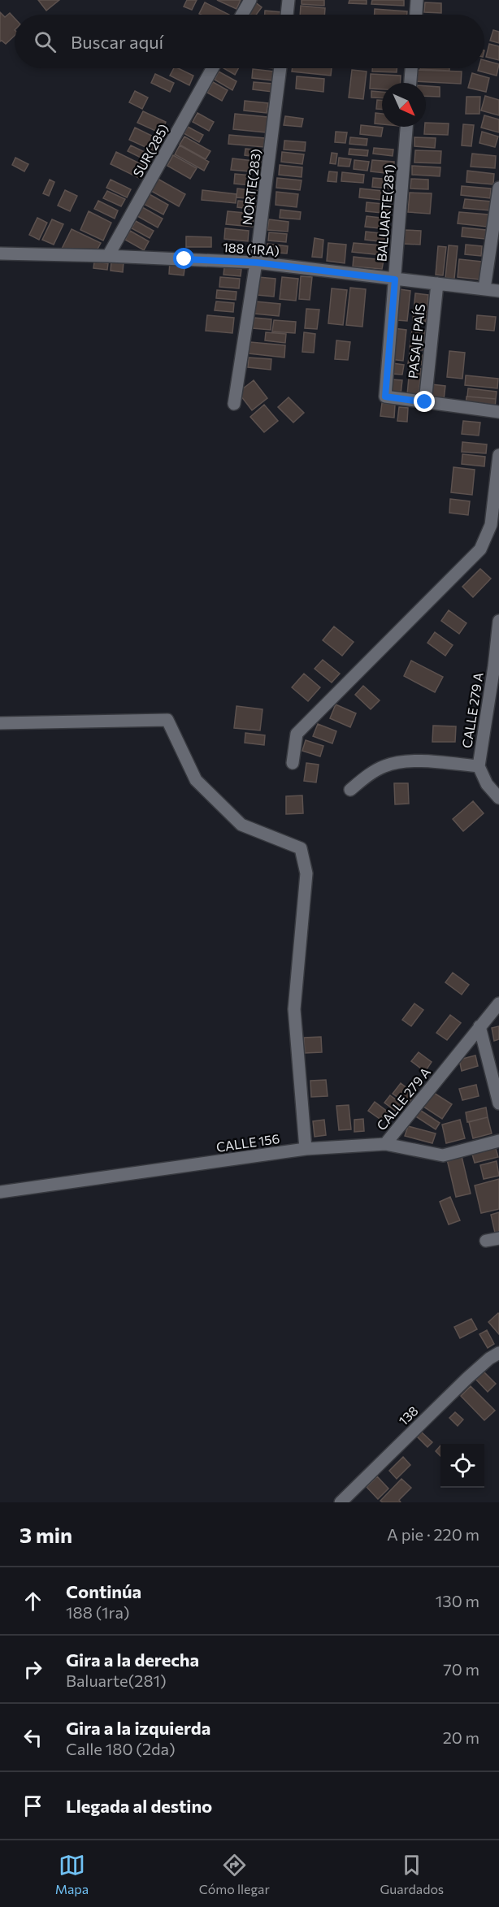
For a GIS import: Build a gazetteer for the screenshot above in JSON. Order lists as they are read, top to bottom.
{
  "streets": {
    "street": [
      "SUR(285)",
      "NORTE(283)",
      "BALUARTE(281)",
      "188 (1RA)",
      "PASAJE PAÍS",
      "CALLE 279 A",
      "CALLE 156",
      "138"
    ]
  },
  "crossings": [
    ["SUR(285)", "188 (1RA)"],
    ["NORTE(283)", "188 (1RA)"],
    ["BALUARTE(281)", "188 (1RA)"],
    ["BALUARTE(281)", "PASAJE PAÍS"],
    ["188 (1RA)", "PASAJE PAÍS"],
    ["CALLE 279 A", "CALLE 156"]
  ],
  "north": "bottom right",
  "page": {
    "search": "Buscar aquí",
    "heading": ["3 min", "A pie · 220 m"],
    "list": [
      ["Continúa", "188 (1ra)", "130 m"],
      ["Gira a la derecha", "Baluarte(281)", "70 m"],
      ["Gira a la izquierda", "Calle 180 (2da)", "20 m"],
      "Llegada al destino"
    ],
    "nav": ["Mapa", "Cómo llegar", "Guardados"]
  }
}
